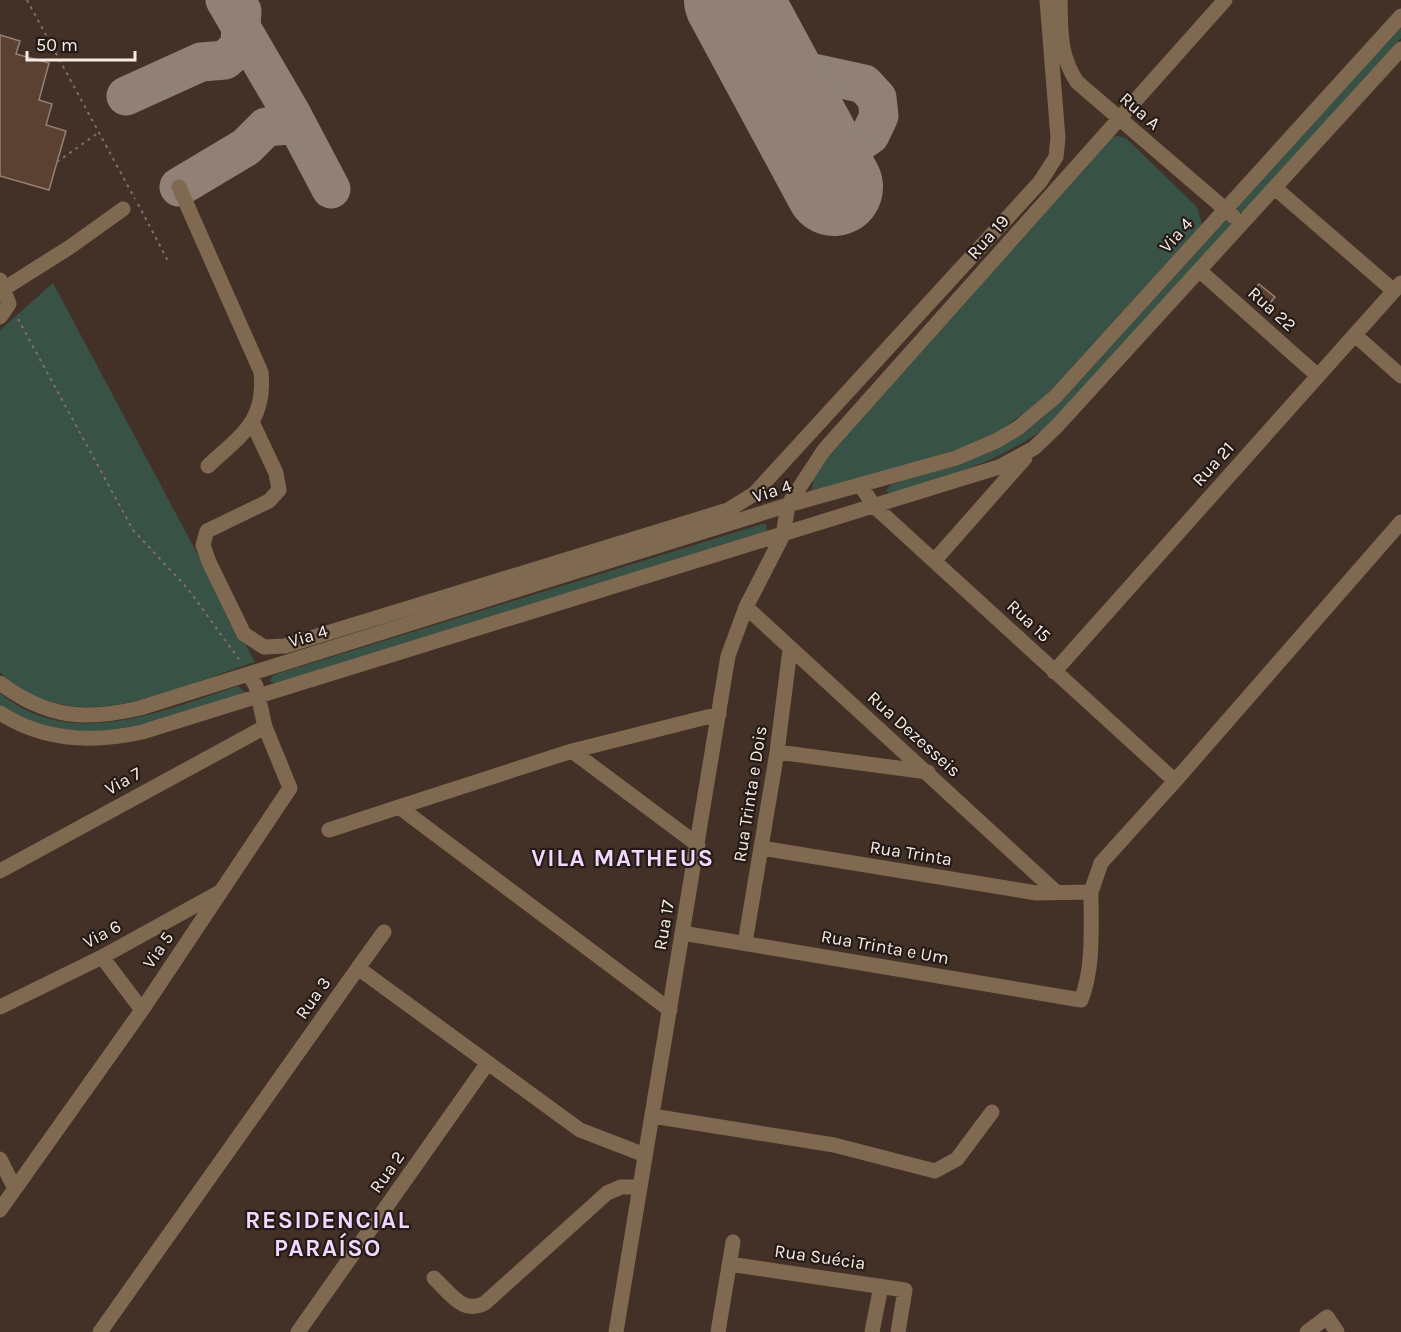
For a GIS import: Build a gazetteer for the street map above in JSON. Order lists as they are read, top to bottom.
{
  "streets": {
    "street": [
      "Rua A",
      "Via 4",
      "Rua 19",
      "Rua 22",
      "Rua 21",
      "Rua 15",
      "Rua Dezesseis",
      "Via 7",
      "Rua Trinta e Dois",
      "Rua Trinta",
      "Rua 17",
      "Via 6",
      "Rua Trinta e Um",
      "Via 5",
      "Rua 3",
      "Rua 2",
      "Rua Suécia"
    ]
  },
  "crossings": [
    ["Rua A", "Via 4"],
    ["Rua A", "Rua 19"],
    ["Via 4", "Rua 19"],
    ["Via 4", "Rua 15"],
    ["Via 4", "Rua 17"],
    ["Via 4", "Via 5"],
    ["Rua 19", "Rua 17"],
    ["Rua 22", "Rua 21"],
    ["Rua 21", "Rua 15"],
    ["Rua Dezesseis", "Rua Trinta e Dois"],
    ["Rua Dezesseis", "Rua Trinta"],
    ["Rua Dezesseis", "Rua 17"],
    ["Via 7", "Via 5"],
    ["Rua Trinta e Dois", "Rua Trinta"],
    ["Rua Trinta e Dois", "Rua Trinta e Um"],
    ["Rua 17", "Rua Trinta e Um"],
    ["Via 6", "Via 5"]
  ],
  "districts": ["VILA MATHEUS", "RESIDENCIAL PARAÍSO"],
  "scale_bar": "50 m"
}
